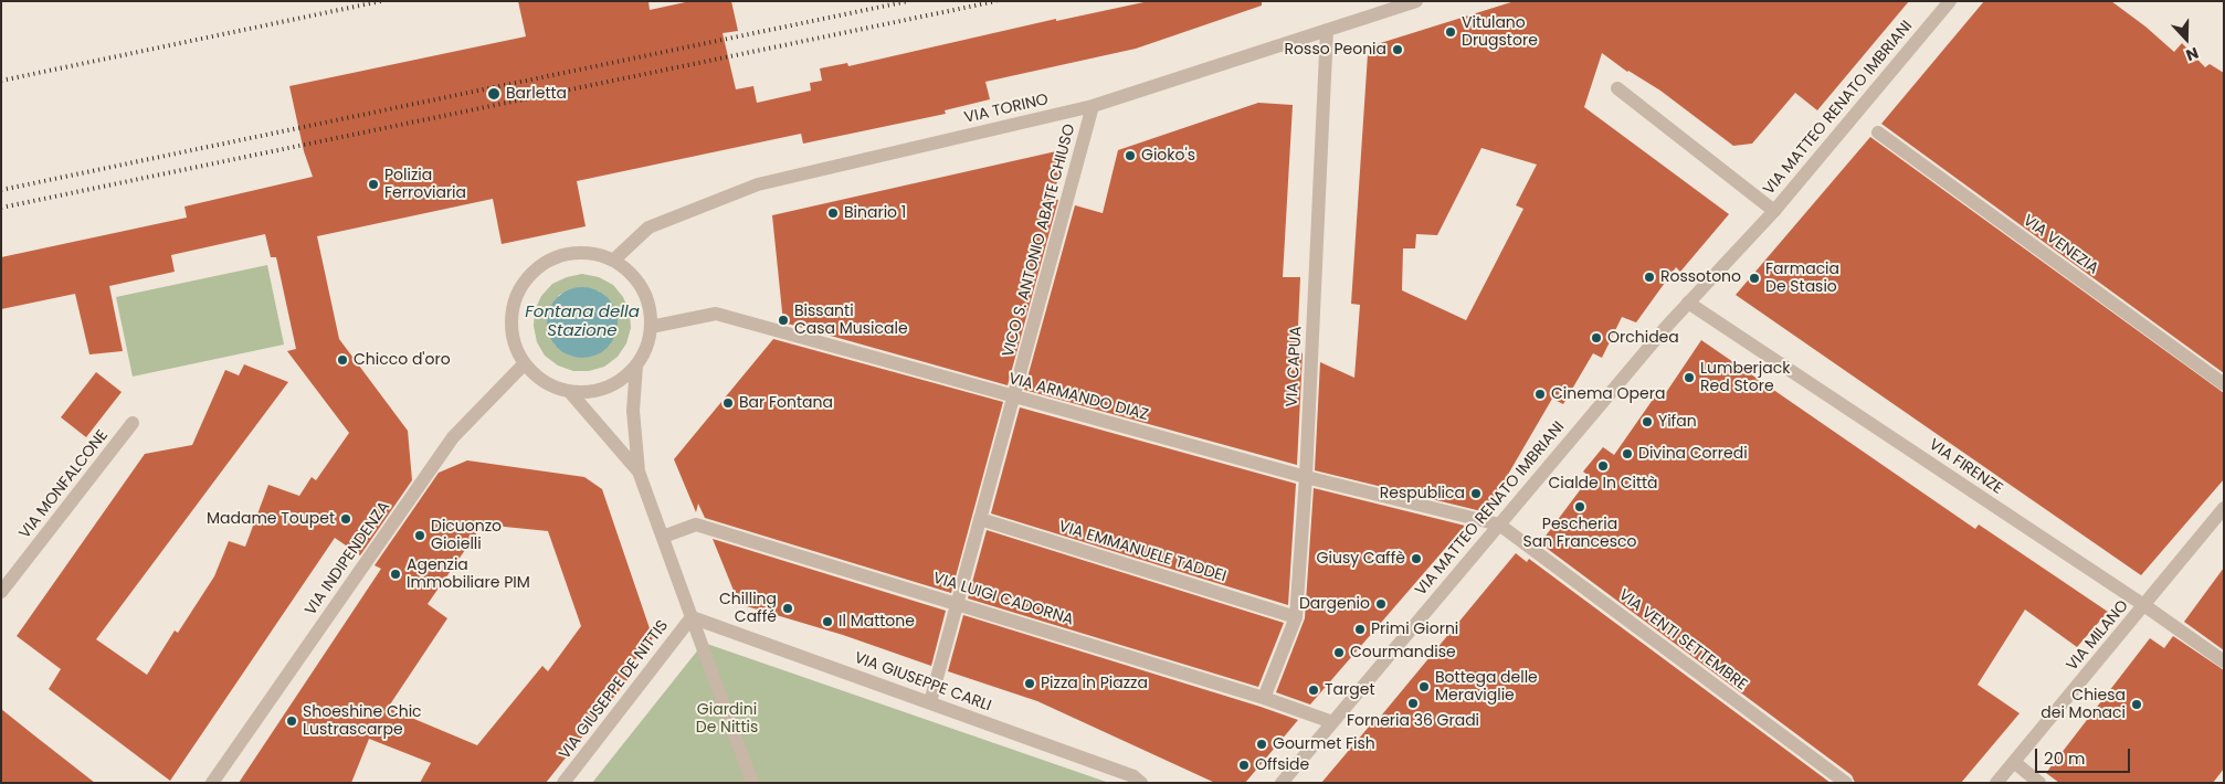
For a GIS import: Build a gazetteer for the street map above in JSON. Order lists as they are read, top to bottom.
{
  "streets": {
    "street": [
      "VIA MATTEO RENATO IMBRIANI",
      "VIA TORINO",
      "VICO S. ANTONIO ABATE CHIUSO",
      "VIA VENEZIA",
      "VIA CAPUA",
      "VIA ARMANDO DIAZ",
      "VIA FIRENZE",
      "VIA MONFALCONE",
      "VIA EMMANUELE TADDEI",
      "VIA INDIPENDENZA",
      "VIA LUIGI CADORNA",
      "VIA MILANO",
      "VIA VENTI SETTEMBRE",
      "VIA GIUSEPPE CARLI",
      "VIA GIUSEPPE DE NITTIS"
    ]
  },
  "crossings": [
    ["VIA MATTEO RENATO IMBRIANI", "VIA ARMANDO DIAZ"],
    ["VIA MATTEO RENATO IMBRIANI", "VIA FIRENZE"],
    ["VIA MATTEO RENATO IMBRIANI", "VIA LUIGI CADORNA"],
    ["VIA MATTEO RENATO IMBRIANI", "VIA VENTI SETTEMBRE"],
    ["VIA TORINO", "VICO S. ANTONIO ABATE CHIUSO"],
    ["VIA TORINO", "VIA CAPUA"],
    ["VIA TORINO", "VIA ARMANDO DIAZ"],
    ["VIA TORINO", "VIA INDIPENDENZA"],
    ["VICO S. ANTONIO ABATE CHIUSO", "VIA ARMANDO DIAZ"],
    ["VICO S. ANTONIO ABATE CHIUSO", "VIA EMMANUELE TADDEI"],
    ["VICO S. ANTONIO ABATE CHIUSO", "VIA LUIGI CADORNA"],
    ["VICO S. ANTONIO ABATE CHIUSO", "VIA GIUSEPPE CARLI"],
    ["VIA CAPUA", "VIA ARMANDO DIAZ"],
    ["VIA CAPUA", "VIA EMMANUELE TADDEI"],
    ["VIA CAPUA", "VIA LUIGI CADORNA"],
    ["VIA ARMANDO DIAZ", "VIA INDIPENDENZA"],
    ["VIA ARMANDO DIAZ", "VIA VENTI SETTEMBRE"],
    ["VIA FIRENZE", "VIA MILANO"],
    ["VIA GIUSEPPE CARLI", "VIA GIUSEPPE DE NITTIS"]
  ],
  "water": ["Fontana della Stazione"],
  "parks": ["Giardini De Nittis"],
  "places": [
    "Vitulano Drugstore",
    "Rosso Peonia",
    "Barletta",
    "Gioko's",
    "Polizia Ferroviaria",
    "Binario 1",
    "Rossotono",
    "Farmacia De Stasio",
    "Bissanti Casa Musicale",
    "Orchidea",
    "Chicco d'oro",
    "Lumberjack Red Store",
    "Cinema Opera",
    "Bar Fontana",
    "Yifan",
    "Divina Corredi",
    "Cialde In Città",
    "Respublica",
    "Pescheria San Francesco",
    "Madame Toupet",
    "Dicuonzo Gioielli",
    "Giusy Caffè",
    "Agenzia Immobiliare PIM",
    "Dargenio",
    "Chilling Caffé",
    "Il Mattone",
    "Primi Giorni",
    "Courmandise",
    "Pizza in Piazza",
    "Bottega delle Meraviglie",
    "Target",
    "Forneria 36 Gradi",
    "Chiesa dei Monaci",
    "Shoeshine Chic Lustrascarpe",
    "Gourmet Fish",
    "Offside"
  ],
  "scale_bar": "20 m",
  "north": "bottom"
}
